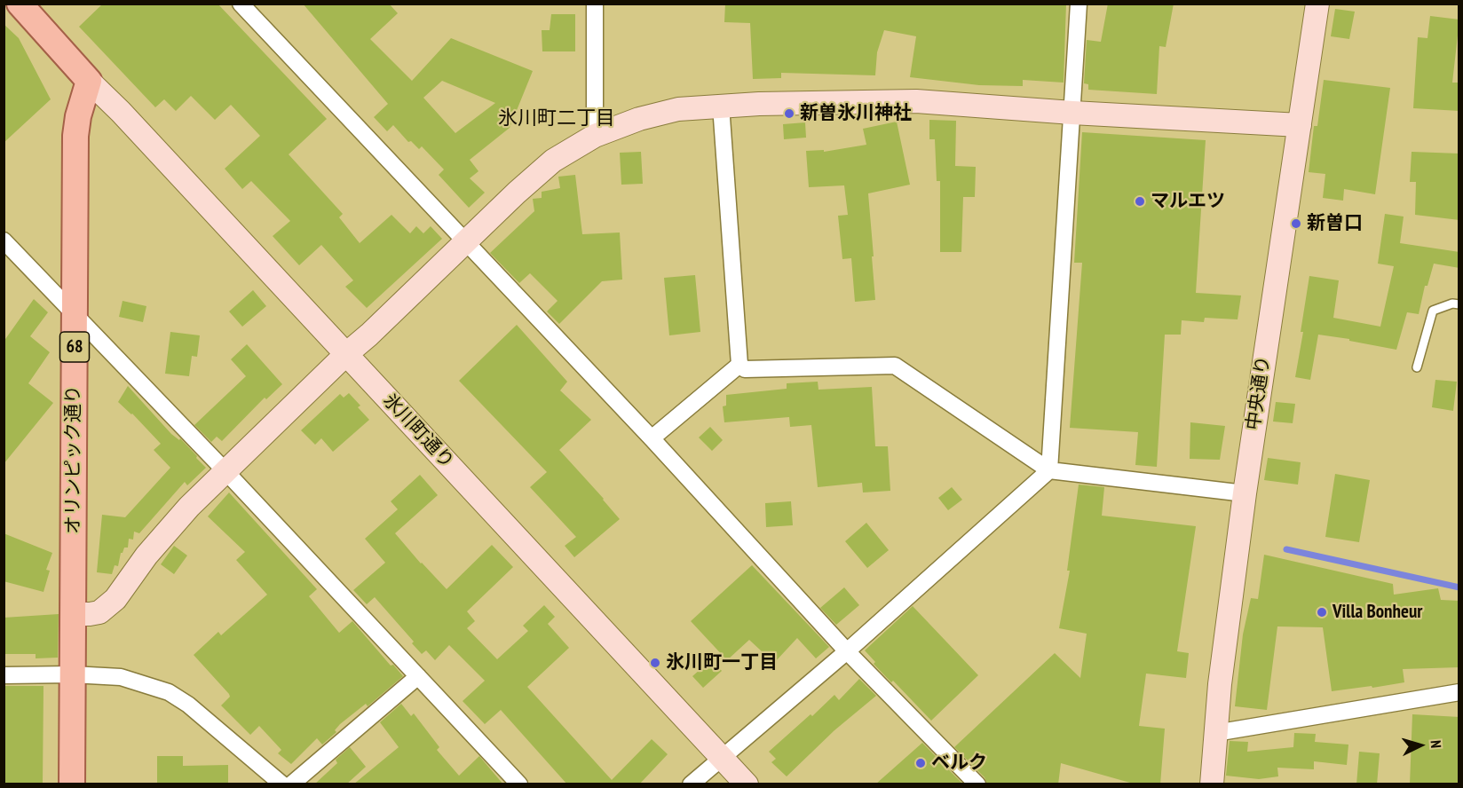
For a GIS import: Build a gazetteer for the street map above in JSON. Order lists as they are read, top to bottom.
{
  "streets": {
    "main road": ["68", "オリンピック通り"],
    "street": ["中央通り", "氷川町通り"]
  },
  "crossings": [
    ["氷川町通り", "オリンピック通り"]
  ],
  "districts": ["氷川町二丁目"],
  "places": [
    "新曽氷川神社",
    "マルエツ",
    "新曽口",
    "Villa Bonheur",
    "氷川町一丁目",
    "ベルク"
  ],
  "north": "right"
}
